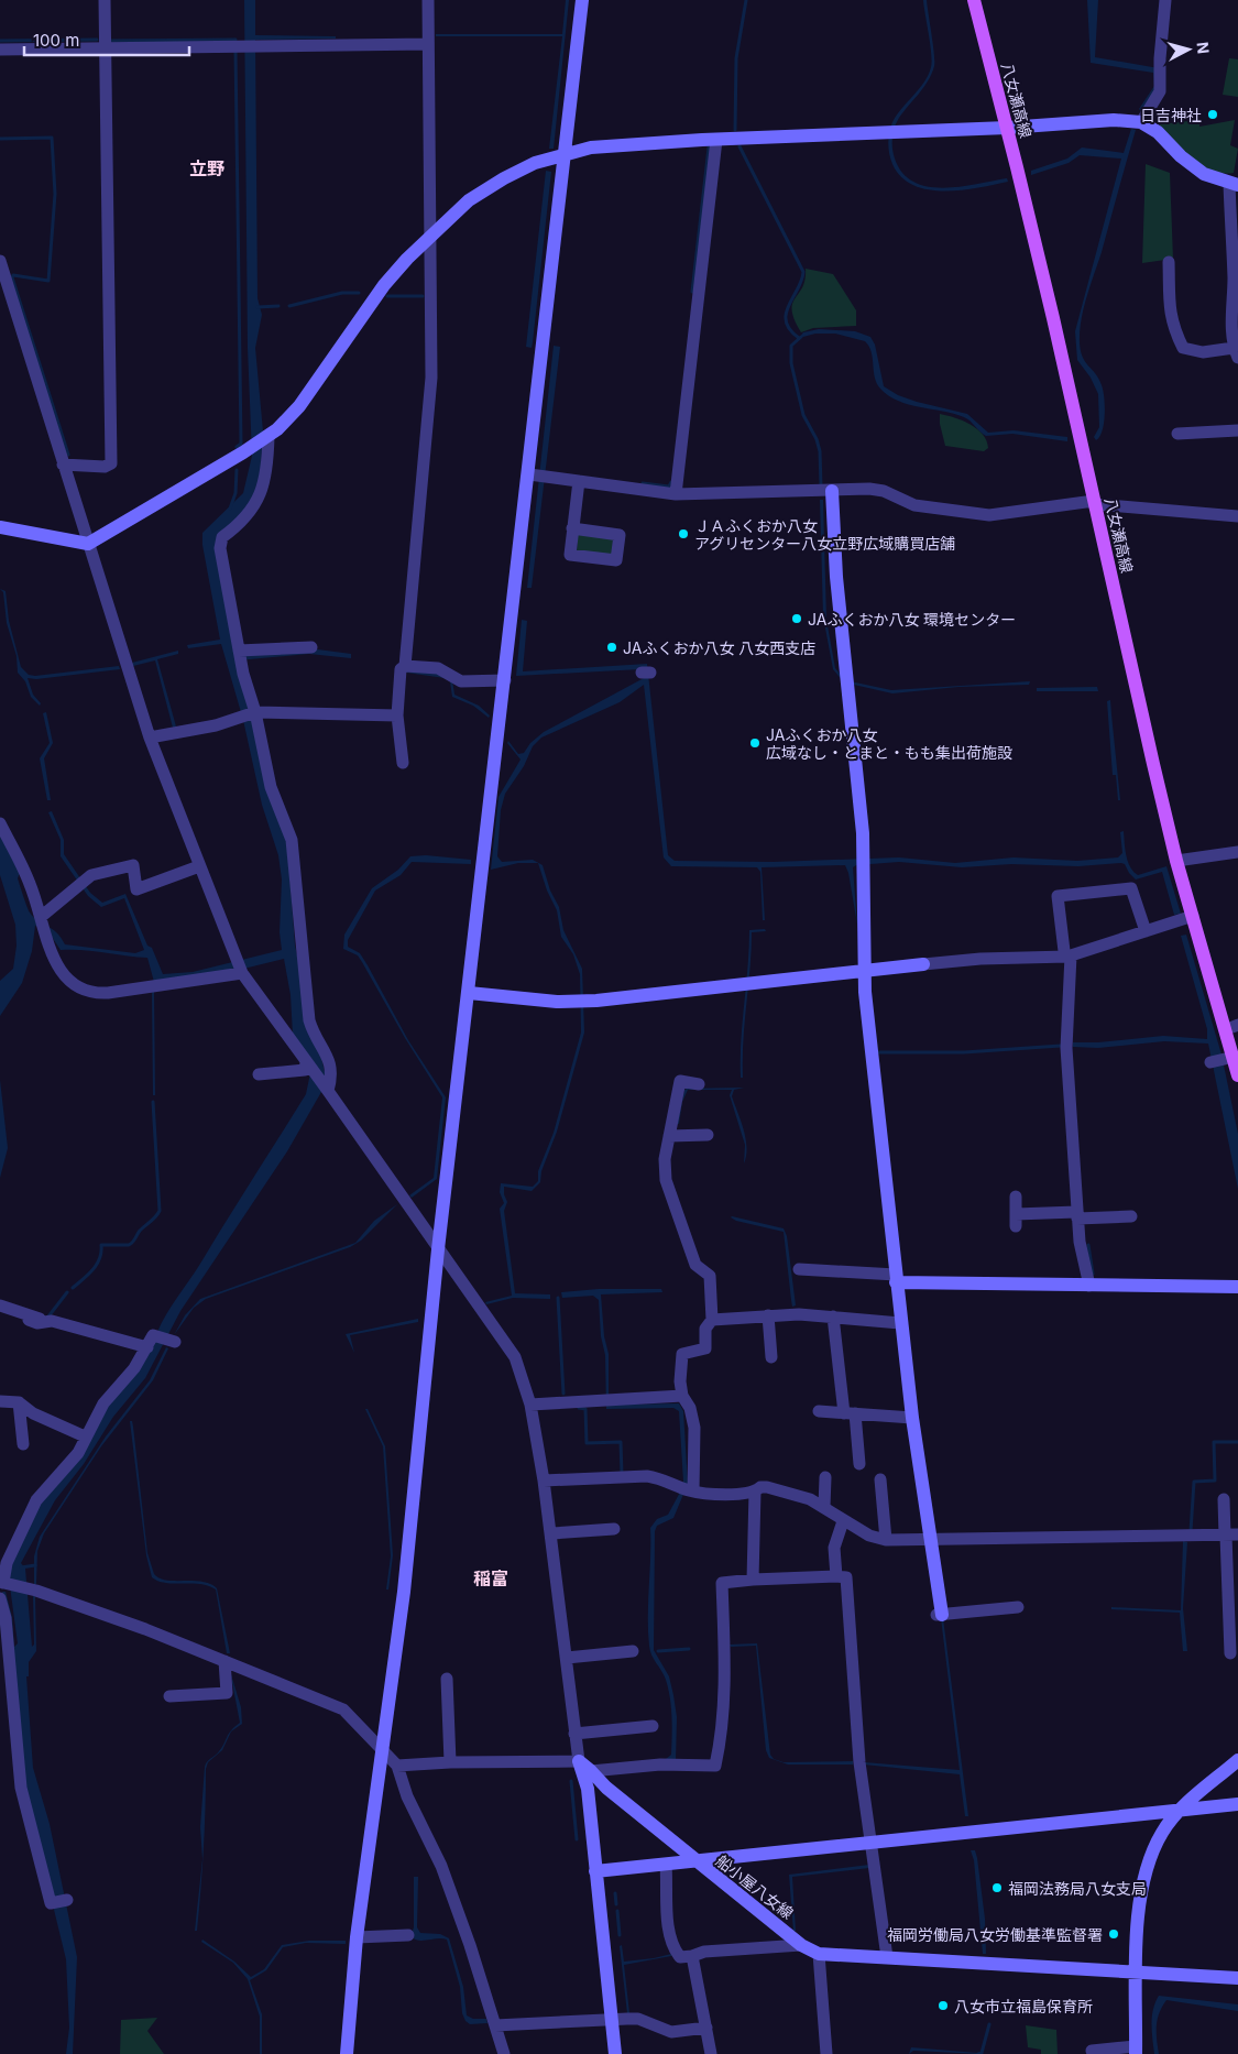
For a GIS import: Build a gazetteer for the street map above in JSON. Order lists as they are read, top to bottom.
{
  "streets": {
    "main road": ["八女瀬高線"],
    "street": ["船小屋八女線"]
  },
  "districts": ["立野", "稲富"],
  "places": [
    "日吉神社",
    "ＪＡふくおか八女 アグリセンター八女立野広域購買店舗",
    "JAふくおか八女 環境センター",
    "JAふくおか八女 八女西支店",
    "JAふくおか八女 広域なし・とまと・もも集出荷施設",
    "福岡法務局八女支局",
    "福岡労働局八女労働基準監督署",
    "八女市立福島保育所"
  ],
  "scale_bar": "100 m",
  "north": "right"
}
